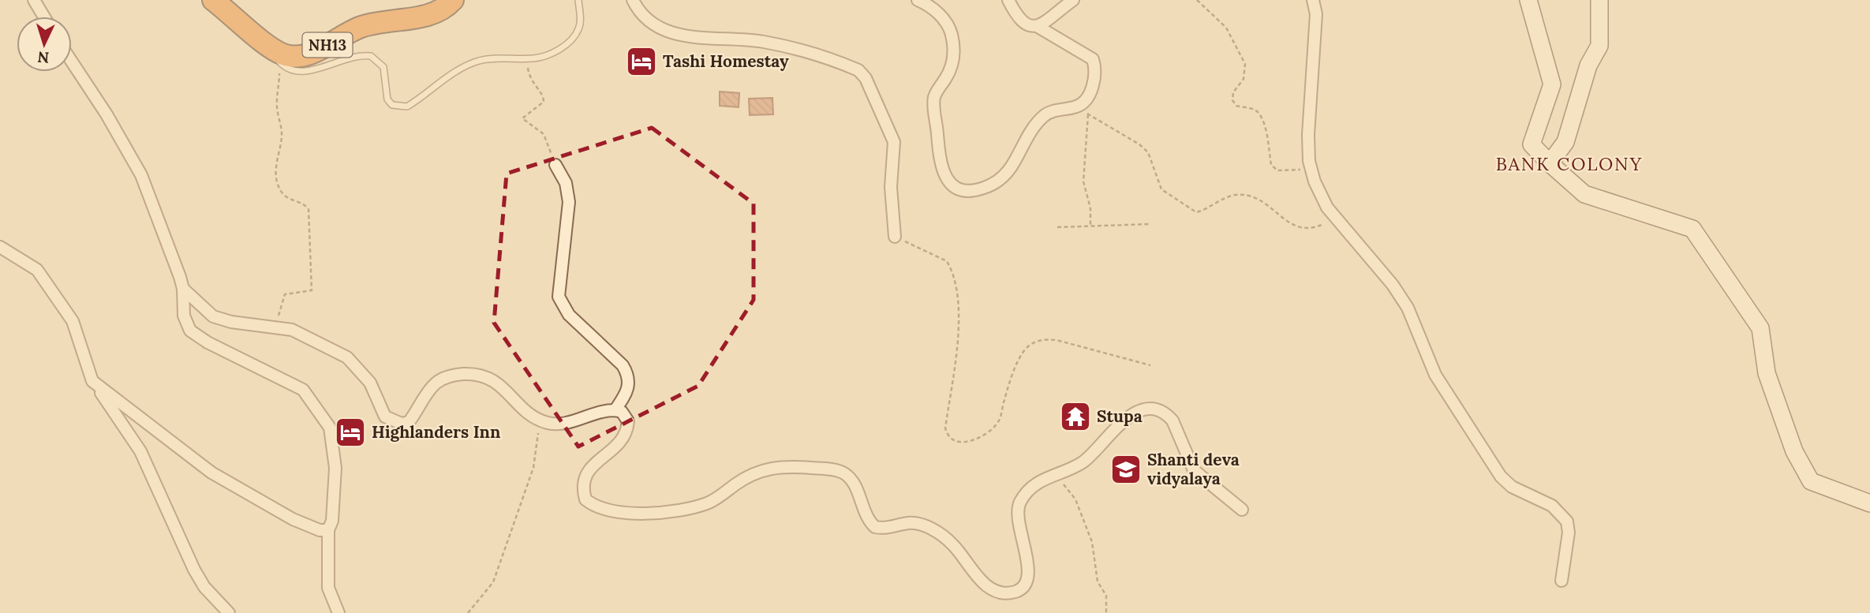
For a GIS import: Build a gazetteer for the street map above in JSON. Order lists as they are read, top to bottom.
{
  "streets": {
    "highway": ["NH13"]
  },
  "districts": ["BANK COLONY"],
  "places": {
    "hotel": ["Tashi Homestay", "Highlanders Inn"],
    "temple": ["Stupa"],
    "school or university": ["Shanti deva vidyalaya"]
  },
  "north": "bottom"
}
